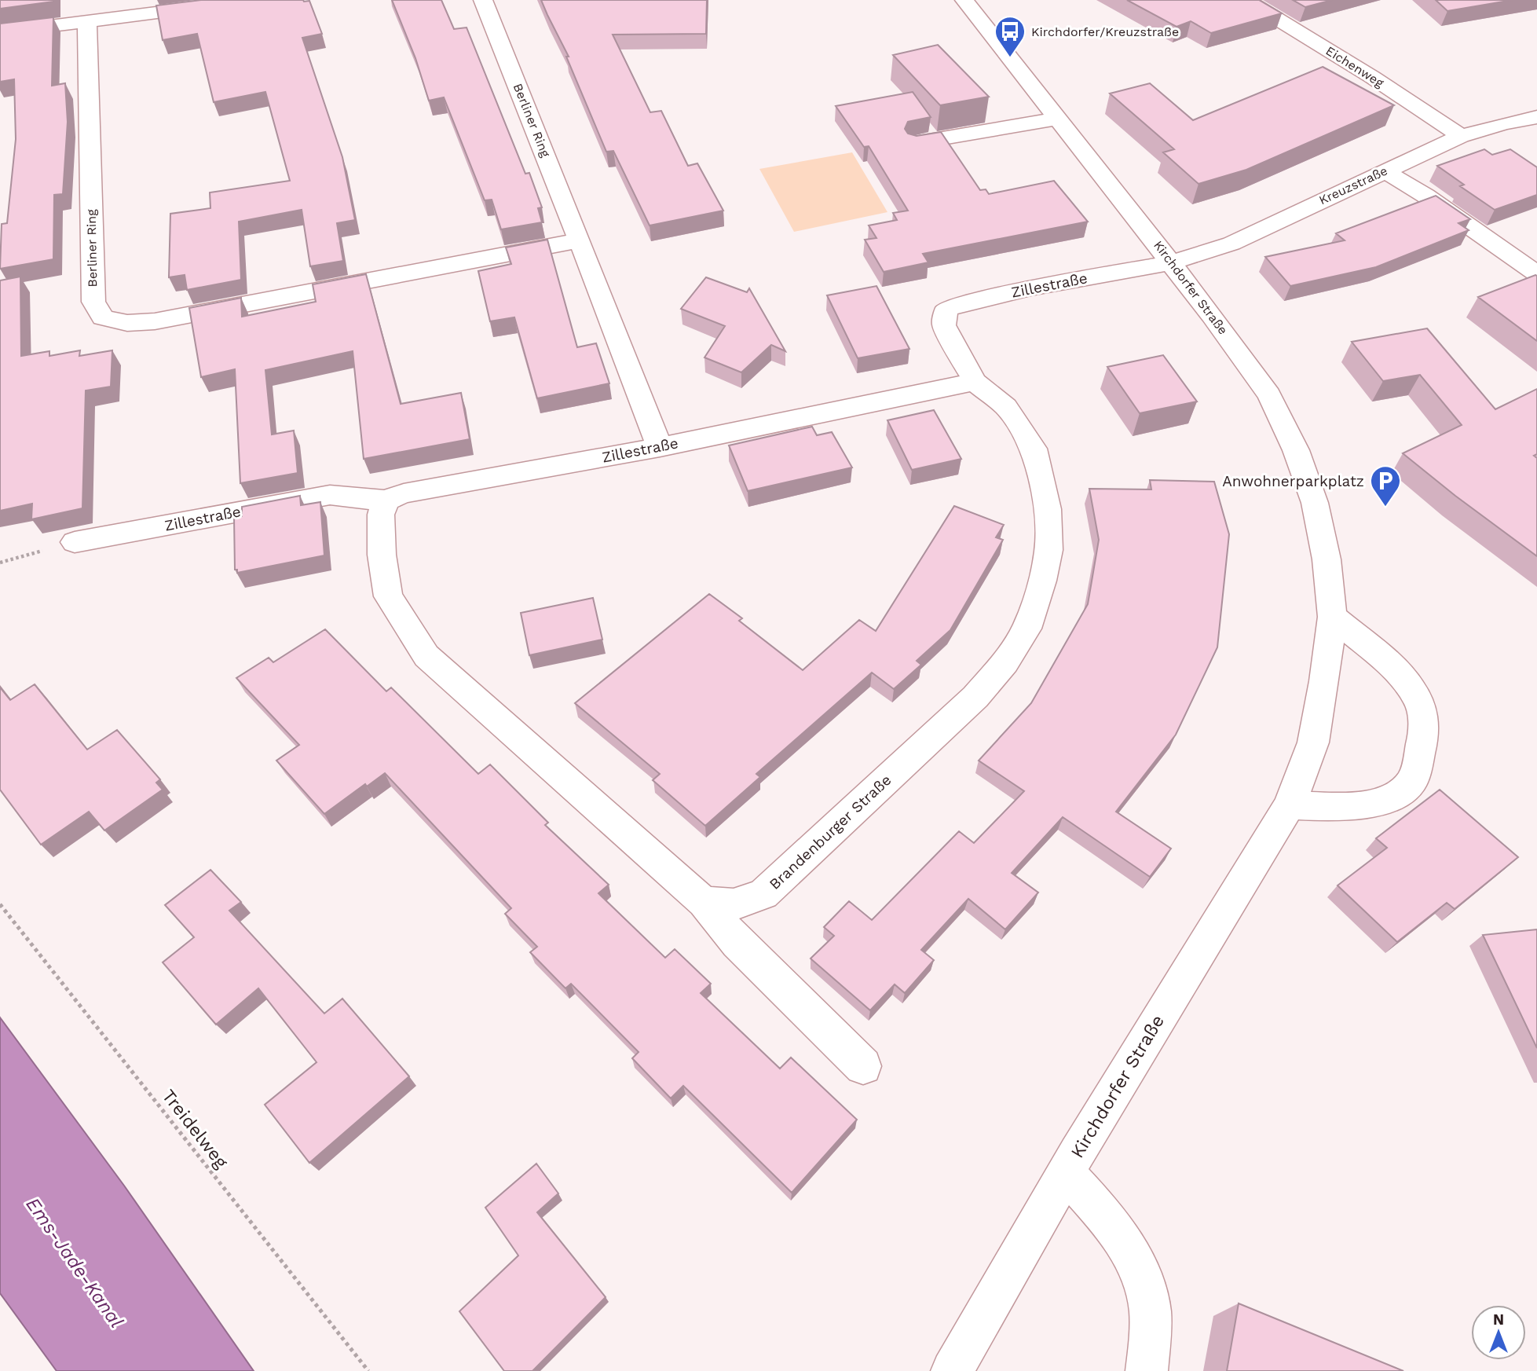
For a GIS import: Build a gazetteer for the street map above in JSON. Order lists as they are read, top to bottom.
{
  "streets": {
    "street": [
      "Eichenweg",
      "Berliner Ring",
      "Kreuzstraße",
      "Zillestraße",
      "Kirchdorfer Straße",
      "Brandenburger Straße"
    ],
    "path": ["Treidelweg"]
  },
  "crossings": [
    ["Eichenweg", "Kreuzstraße"],
    ["Berliner Ring", "Zillestraße"],
    ["Kreuzstraße", "Zillestraße"],
    ["Kreuzstraße", "Kirchdorfer Straße"],
    ["Zillestraße", "Kirchdorfer Straße"],
    ["Zillestraße", "Brandenburger Straße"]
  ],
  "water": ["Ems-Jade-Kanal"],
  "places": {
    "bus stop": ["Kirchdorfer/Kreuzstraße"],
    "parking": ["Anwohnerparkplatz"]
  },
  "north": "top"
}
